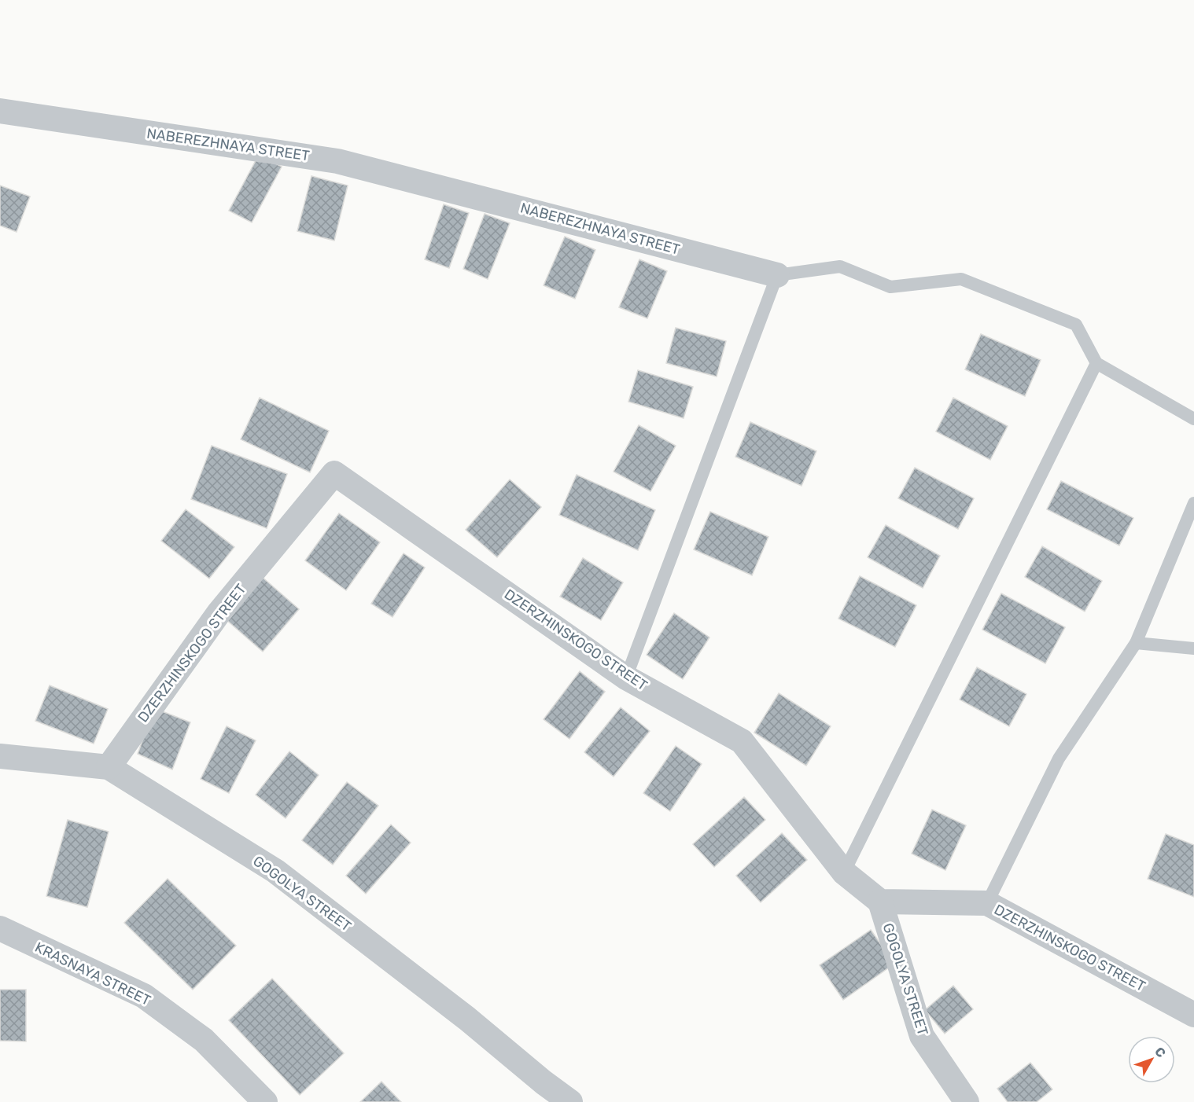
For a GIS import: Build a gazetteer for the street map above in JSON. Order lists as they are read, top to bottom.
{
  "streets": {
    "street": [
      "NABEREZHNAYA STREET",
      "DZERZHINSKOGO STREET",
      "GOGOLYA STREET",
      "KRASNAYA STREET"
    ]
  },
  "crossings": [
    ["DZERZHINSKOGO STREET", "GOGOLYA STREET"]
  ],
  "north": "top right"
}
